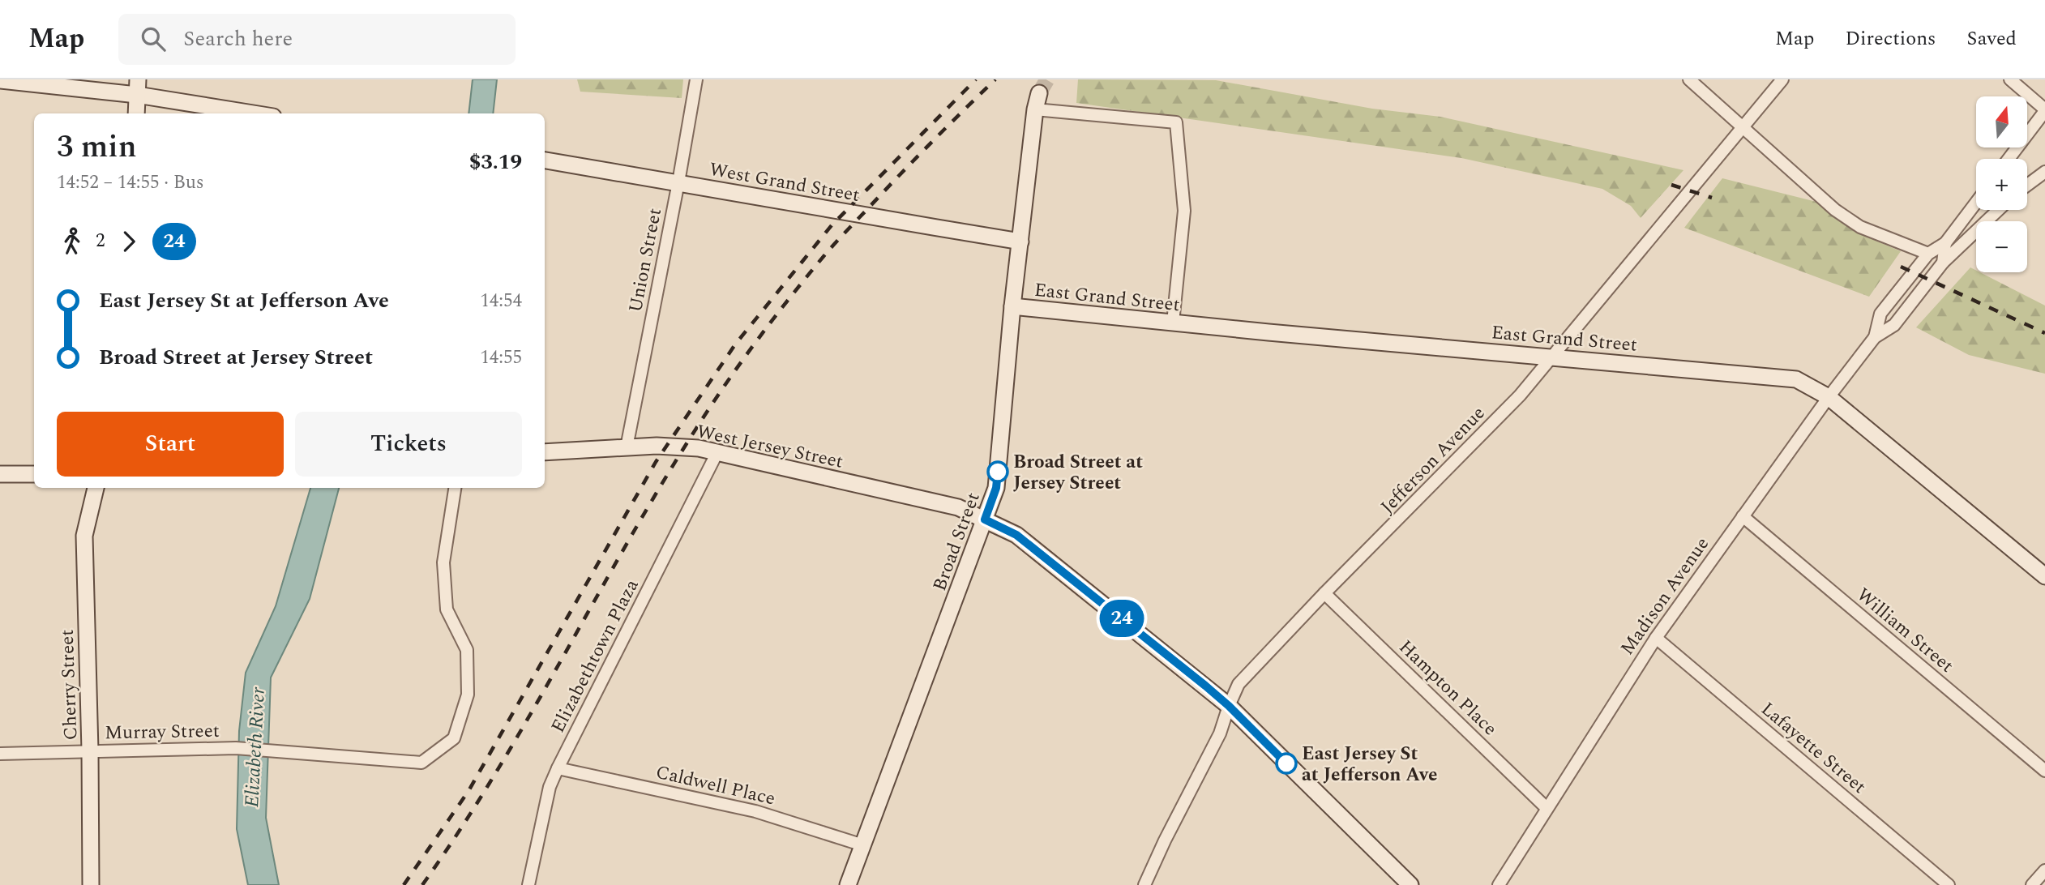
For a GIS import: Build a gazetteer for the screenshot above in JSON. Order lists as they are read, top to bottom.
{
  "streets": {
    "street": [
      "West Grand Street",
      "Union Street",
      "East Grand Street",
      "West Jersey Street",
      "Jefferson Avenue",
      "Broad Street",
      "Madison Avenue",
      "William Street",
      "Elizabethtown Plaza",
      "Cherry Street",
      "Hampton Place",
      "Murray Street",
      "Lafayette Street",
      "Caldwell Place"
    ]
  },
  "crossings": [
    ["West Grand Street", "Union Street"],
    ["West Grand Street", "Broad Street"],
    ["Union Street", "West Jersey Street"],
    ["East Grand Street", "Jefferson Avenue"],
    ["East Grand Street", "Broad Street"],
    ["East Grand Street", "Madison Avenue"],
    ["West Jersey Street", "Jefferson Avenue"],
    ["West Jersey Street", "Broad Street"],
    ["West Jersey Street", "Elizabethtown Plaza"],
    ["Jefferson Avenue", "Hampton Place"],
    ["Broad Street", "Caldwell Place"],
    ["Madison Avenue", "William Street"],
    ["Madison Avenue", "Hampton Place"],
    ["Madison Avenue", "Lafayette Street"],
    ["Elizabethtown Plaza", "Caldwell Place"],
    ["Cherry Street", "Murray Street"]
  ],
  "water": ["Elizabeth River"],
  "places": ["Broad Street at Jersey Street", "East Jersey St at Jefferson Ave"],
  "lines": ["bus line 24"],
  "north": "top",
  "page": {
    "header": "Map",
    "search": "Search here",
    "nav": ["Map", "Directions", "Saved"],
    "on_map": "24",
    "map_buttons": ["+", "−"],
    "heading": ["3 min", "14:52 – 14:55 · Bus", "$3.19"],
    "legs": ["2", "24"],
    "list": [
      {
        "name": "East Jersey St at Jefferson Ave",
        "value": "14:54"
      },
      {
        "name": "Broad Street at Jersey Street",
        "value": "14:55"
      }
    ],
    "buttons": ["Start", "Tickets"]
  }
}
